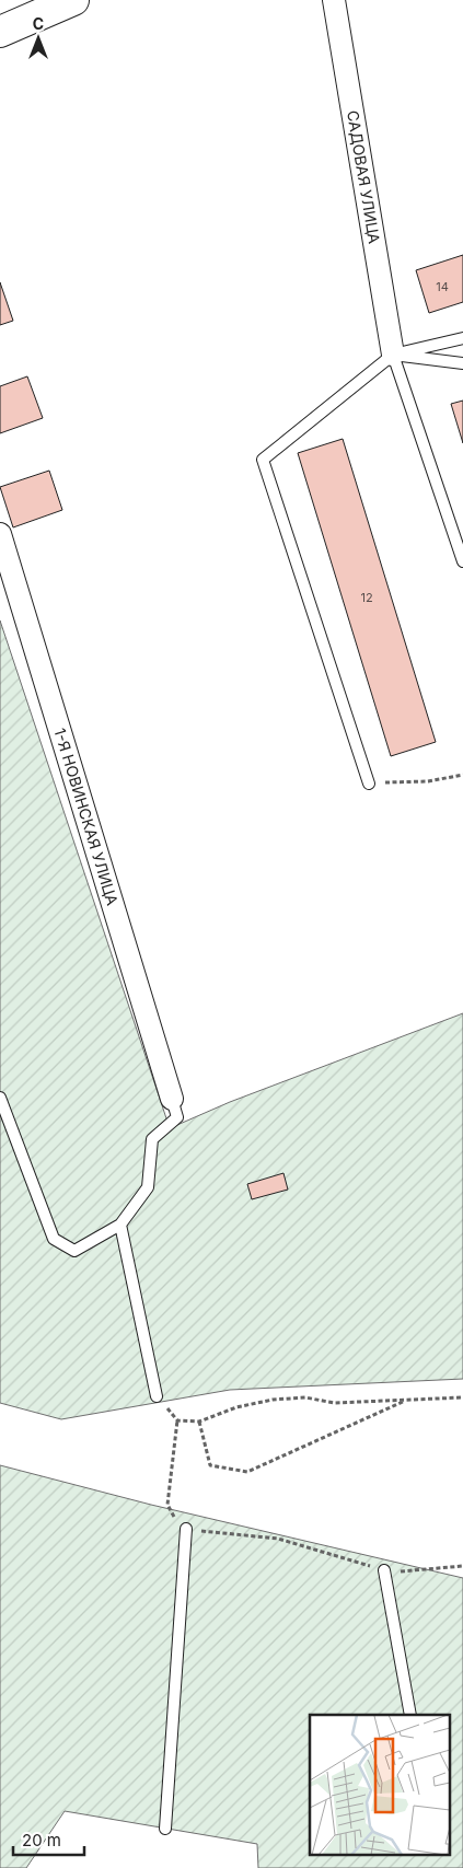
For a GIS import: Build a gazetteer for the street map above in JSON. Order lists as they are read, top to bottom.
{
  "streets": {
    "street": ["САДОВАЯ УЛИЦА", "1-Я НОВИНСКАЯ УЛИЦА"]
  },
  "house_numbers": ["14", "12"],
  "scale_bar": "20 m",
  "north": "top"
}
